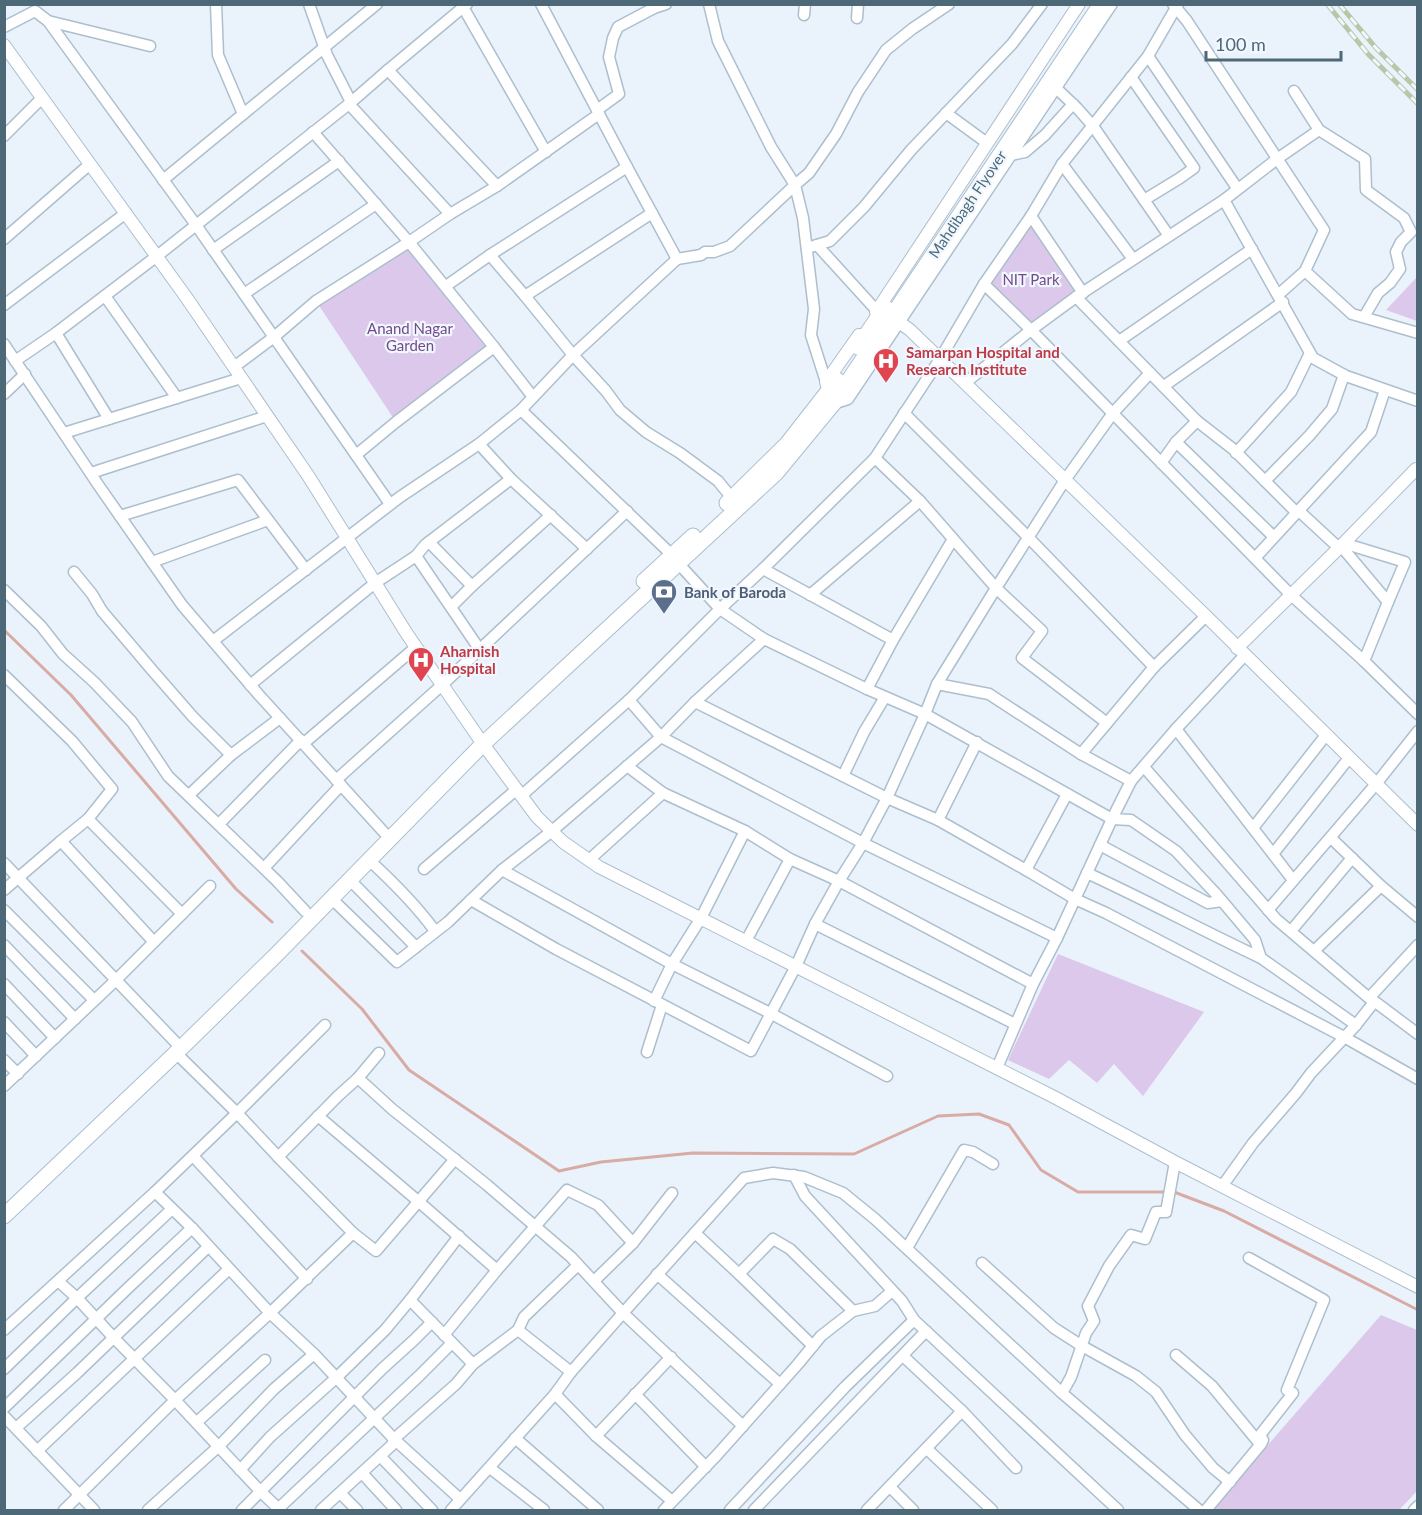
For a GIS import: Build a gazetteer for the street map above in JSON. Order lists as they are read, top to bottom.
{
  "streets": {
    "main road": ["Mahdibagh Flyover"]
  },
  "parks": ["NIT Park", "Anand Nagar Garden"],
  "places": {
    "hospital": ["Samarpan Hospital and Research Institute", "Aharnish Hospital"],
    "bank": ["Bank of Baroda"]
  },
  "scale_bar": "100 m"
}
